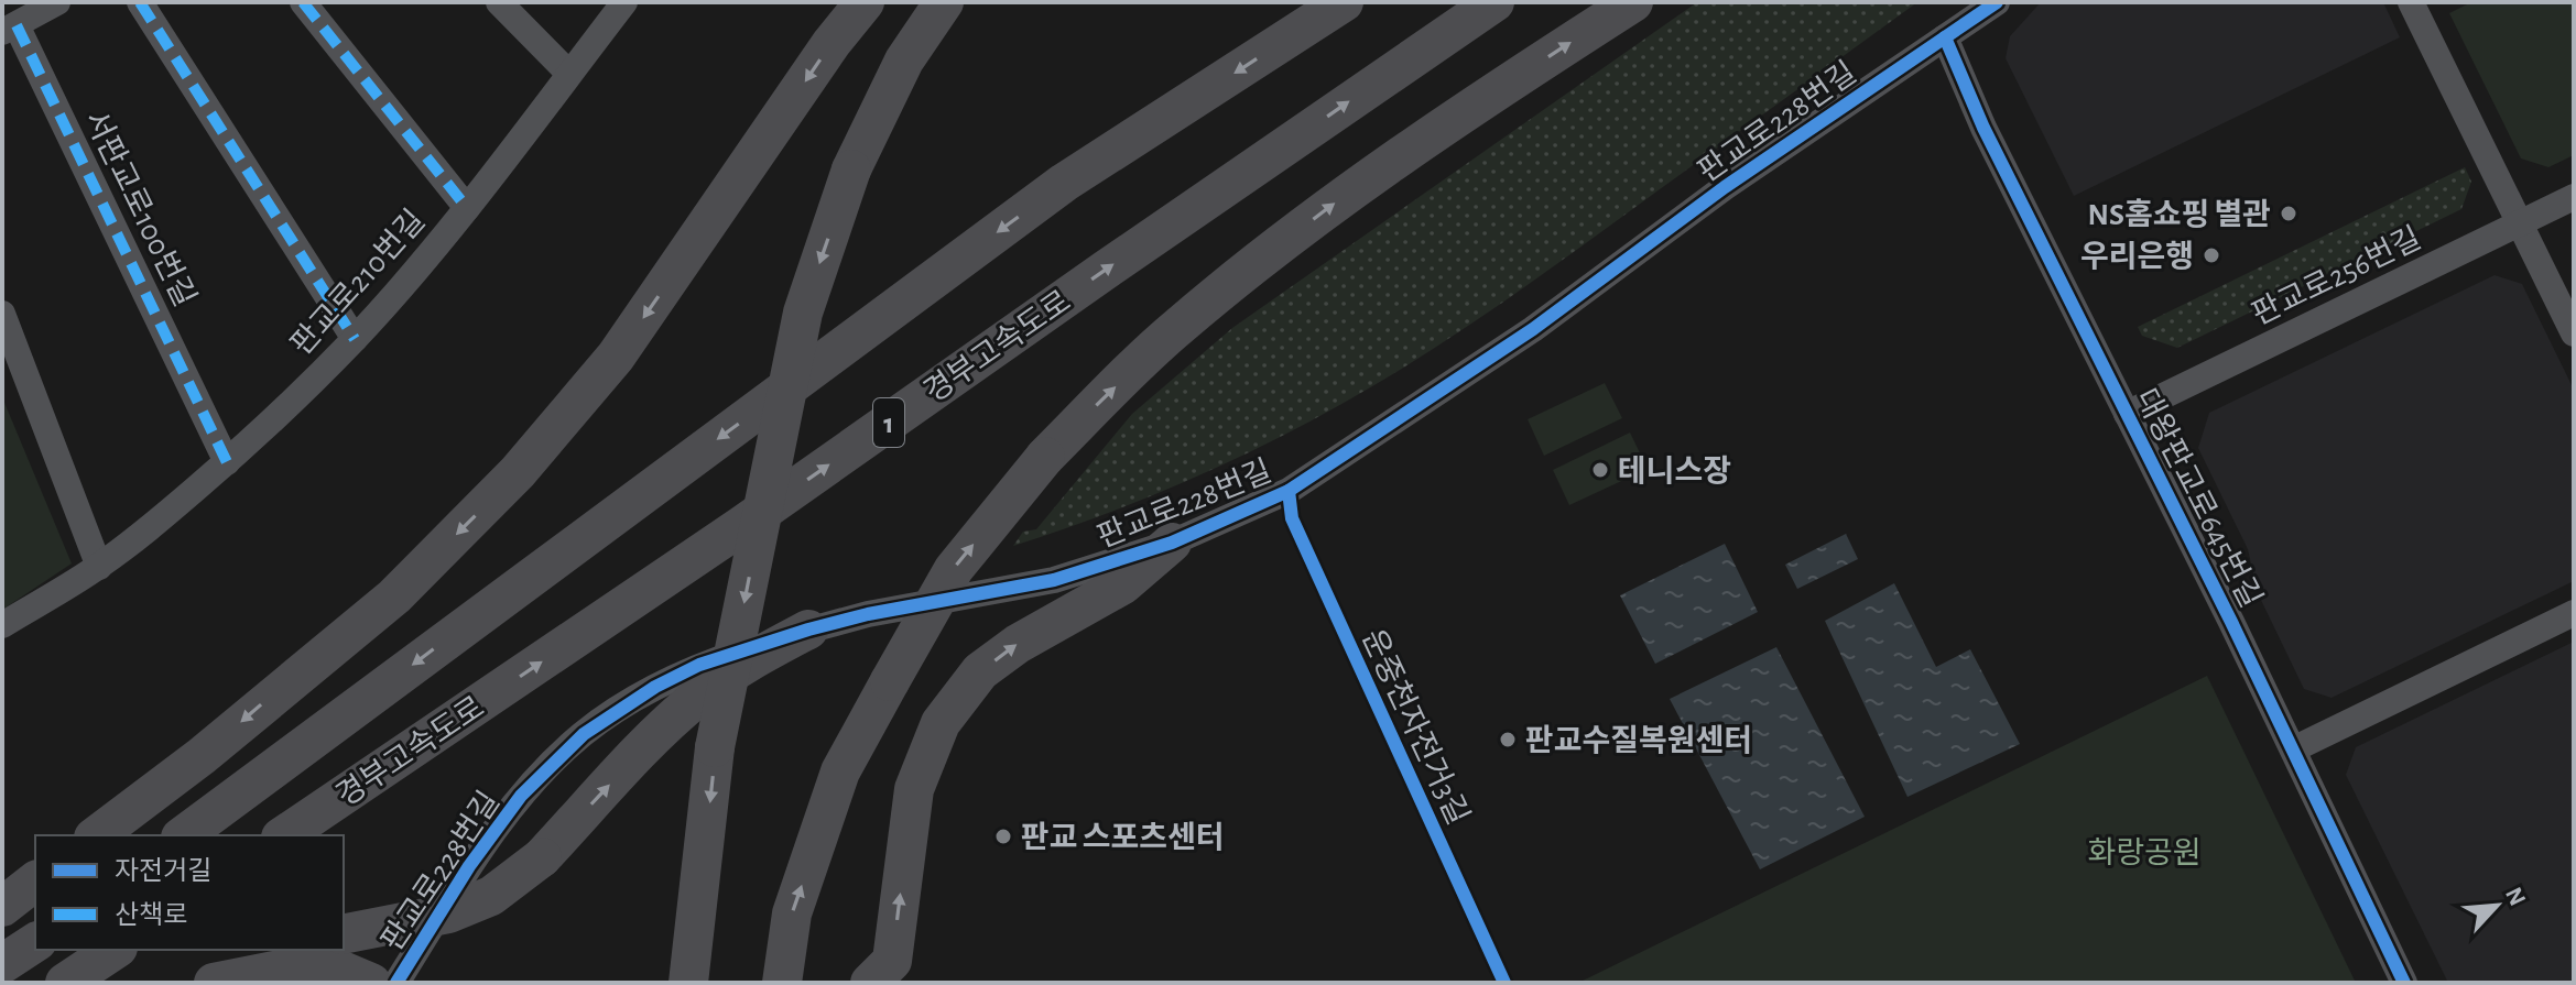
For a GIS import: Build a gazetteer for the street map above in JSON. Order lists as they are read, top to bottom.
{
  "streets": {
    "highway": ["경부고속도로", "1"],
    "street": [
      "판교로228번길",
      "서판교로100번길",
      "판교로256번길",
      "판교로210번길",
      "대왕판교로645번길"
    ],
    "cycle path": ["운중천자전거3길"]
  },
  "crossings": [
    ["판교로228번길", "대왕판교로645번길"],
    ["서판교로100번길", "판교로210번길"],
    ["판교로256번길", "대왕판교로645번길"]
  ],
  "parks": ["화랑공원"],
  "places": [
    "NS홈쇼핑 별관",
    "우리은행",
    "테니스장",
    "판교수질복원센터",
    "판교 스포츠센터"
  ],
  "legend": ["자전거길", "산책로"],
  "north": "top right"
}
